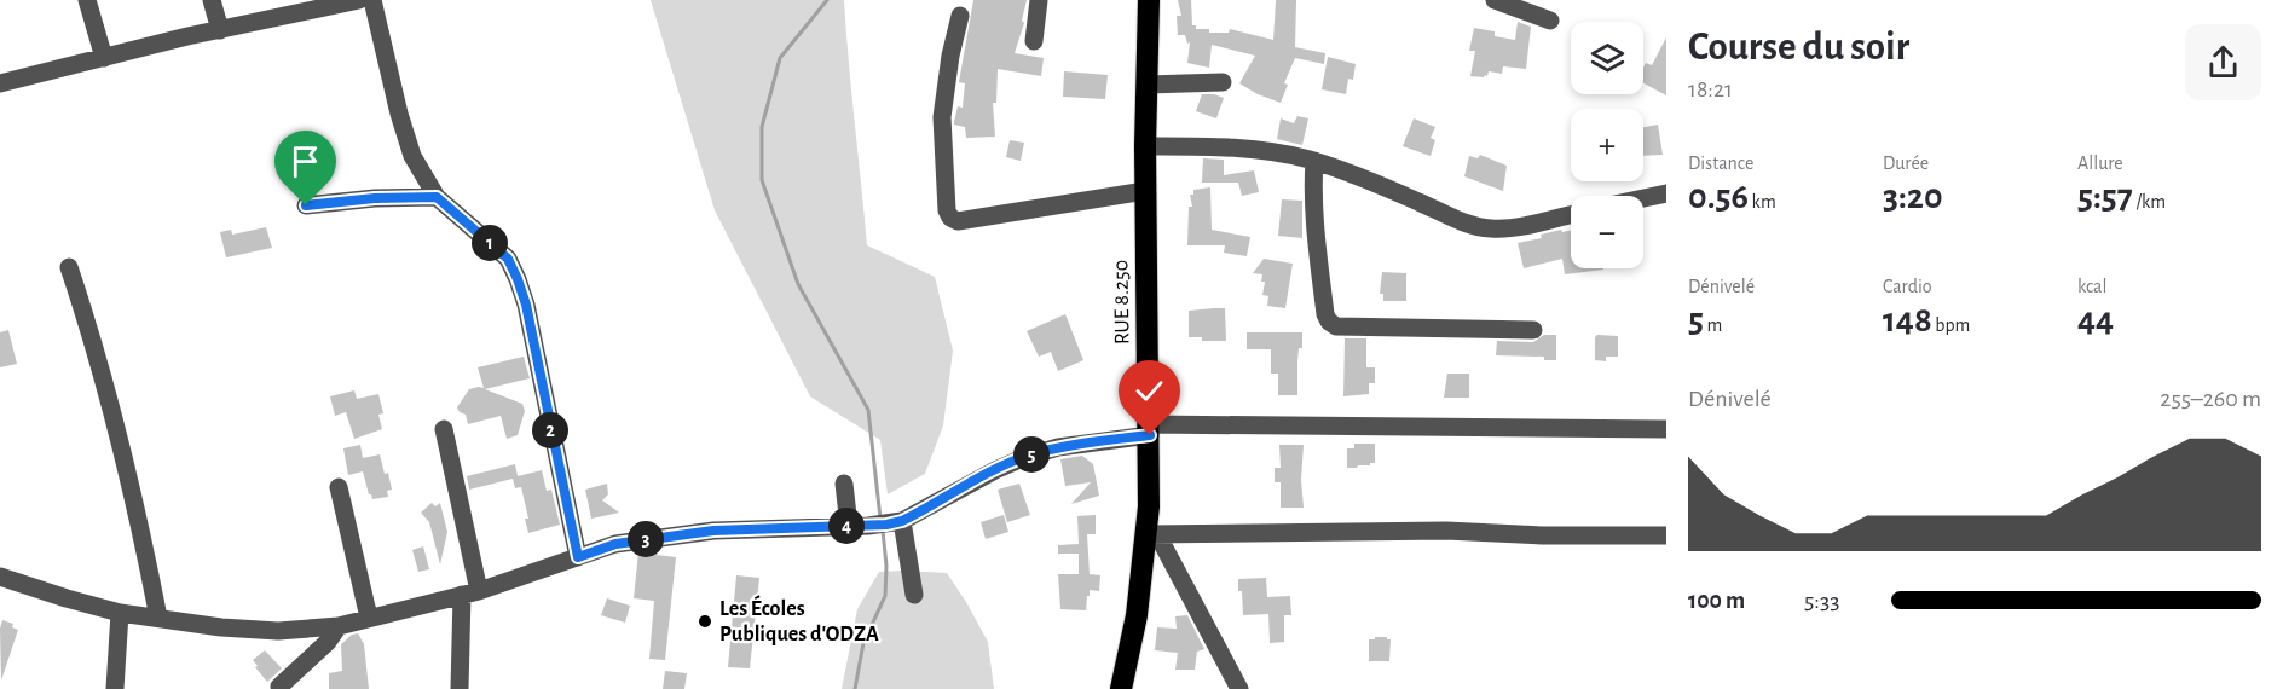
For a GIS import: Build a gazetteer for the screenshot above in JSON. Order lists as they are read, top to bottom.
{
  "streets": {
    "highway": ["RUE 8.250"]
  },
  "places": ["Les Écoles Publiques d'ODZA"],
  "page": {
    "heading": ["Course du soir", "18:21"],
    "map_buttons": ["+", "−"],
    "stats": [
      ["Distance", "0.56 km"],
      ["Durée", "3:20"],
      ["Allure", "5:57 /km"],
      ["Dénivelé", "5 m"],
      ["Cardio", "148 bpm"],
      ["kcal", "44"]
    ],
    "pins": [
      "1",
      "2",
      "5",
      "4",
      "3"
    ],
    "chart": ["Dénivelé", "255–260 m"],
    "list": [
      {
        "name": "100 m",
        "note": "5:33"
      }
    ]
  }
}
